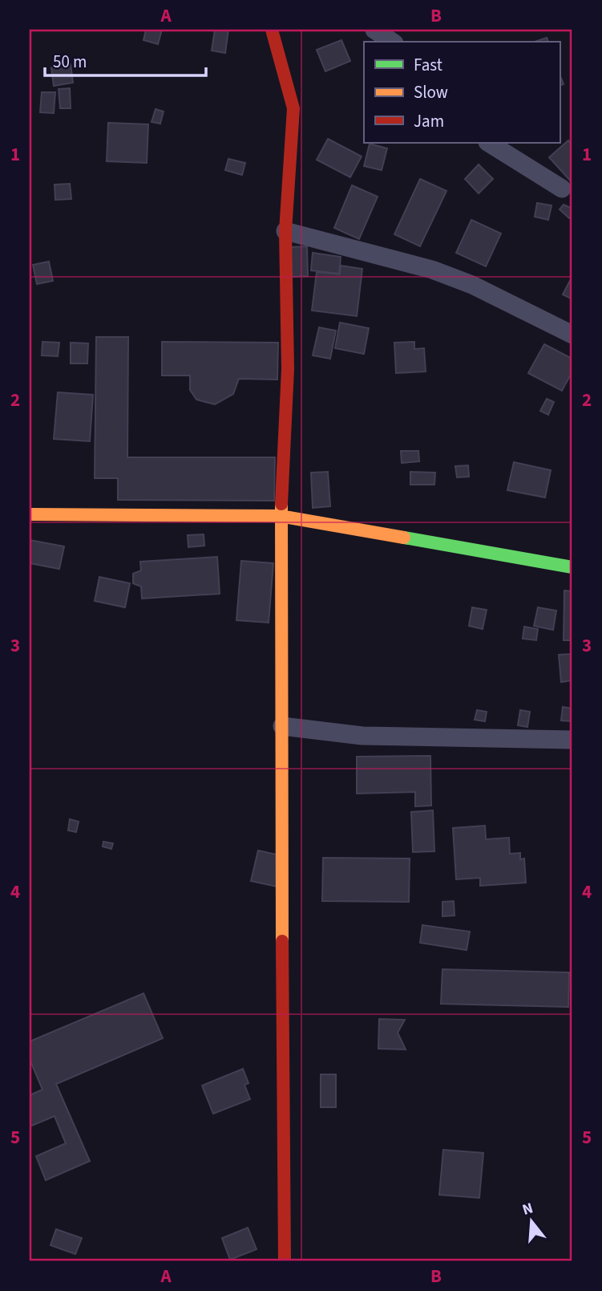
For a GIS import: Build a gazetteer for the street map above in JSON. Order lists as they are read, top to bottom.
{
  "legend": ["Fast", "Slow", "Jam"],
  "scale_bar": "50 m",
  "north": "top",
  "grid": {
    "columns": ["A", "B"],
    "rows": [
      "1",
      "2",
      "3",
      "4",
      "5"
    ]
  }
}
